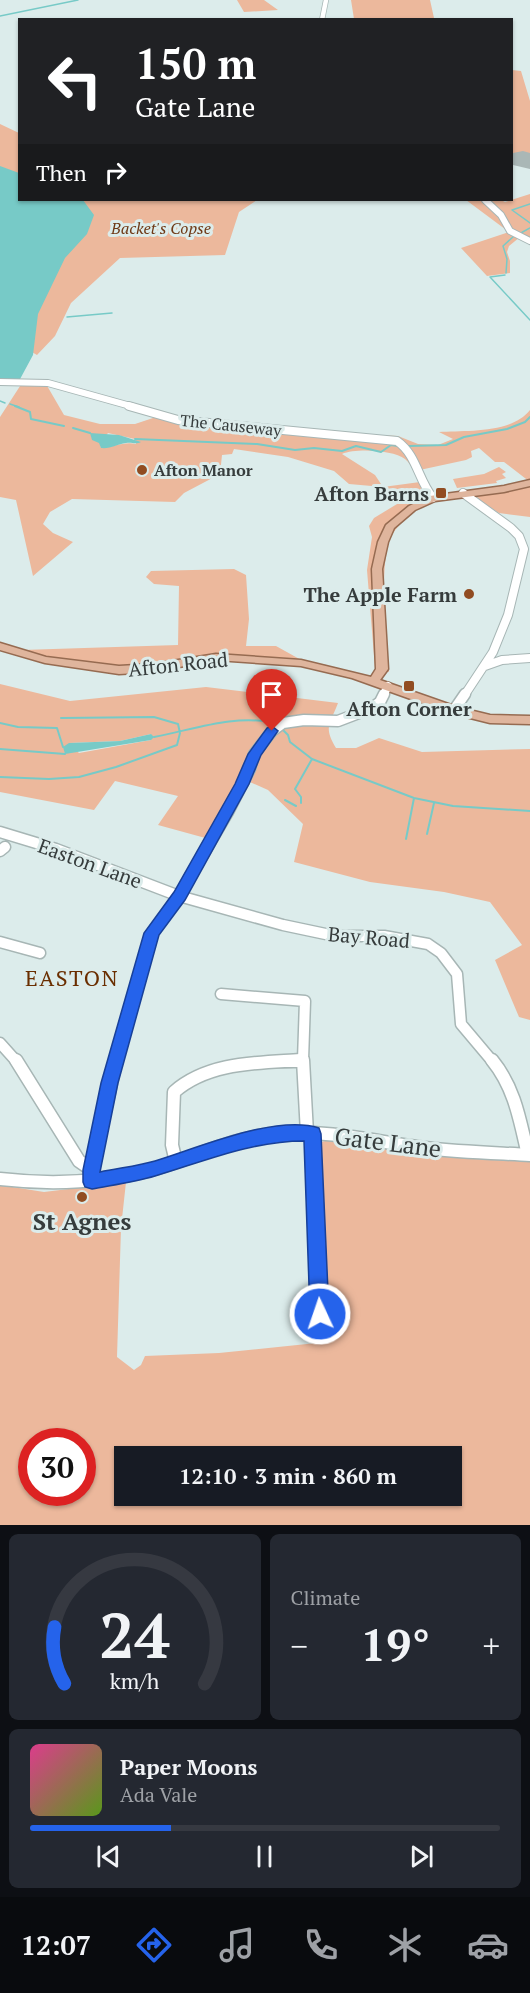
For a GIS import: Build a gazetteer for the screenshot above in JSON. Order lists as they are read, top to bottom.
{
  "streets": {
    "main road": ["Afton Road"],
    "street": [
      "The Causeway",
      "Easton Lane",
      "Bay Road",
      "Gate Lane"
    ]
  },
  "crossings": [
    ["Easton Lane", "Bay Road"],
    ["Bay Road", "Gate Lane"]
  ],
  "districts": ["EASTON"],
  "parks": ["Backet's Copse"],
  "places": {
    "other": ["Afton Manor", "The Apple Farm", "St Agnes"],
    "transit": ["Afton Barns", "Afton Corner"]
  },
  "page": {
    "turn": ["150 m", "Gate Lane"],
    "then": "Then",
    "limit": "30",
    "trip": "12:10 · 3 min · 860 m",
    "tile": "Climate",
    "heat": ["−", "19°", "+"],
    "song": ["Paper Moons", "Ada Vale"],
    "tabs": "12:07",
    "gauge": ["24", "km/h"]
  }
}
